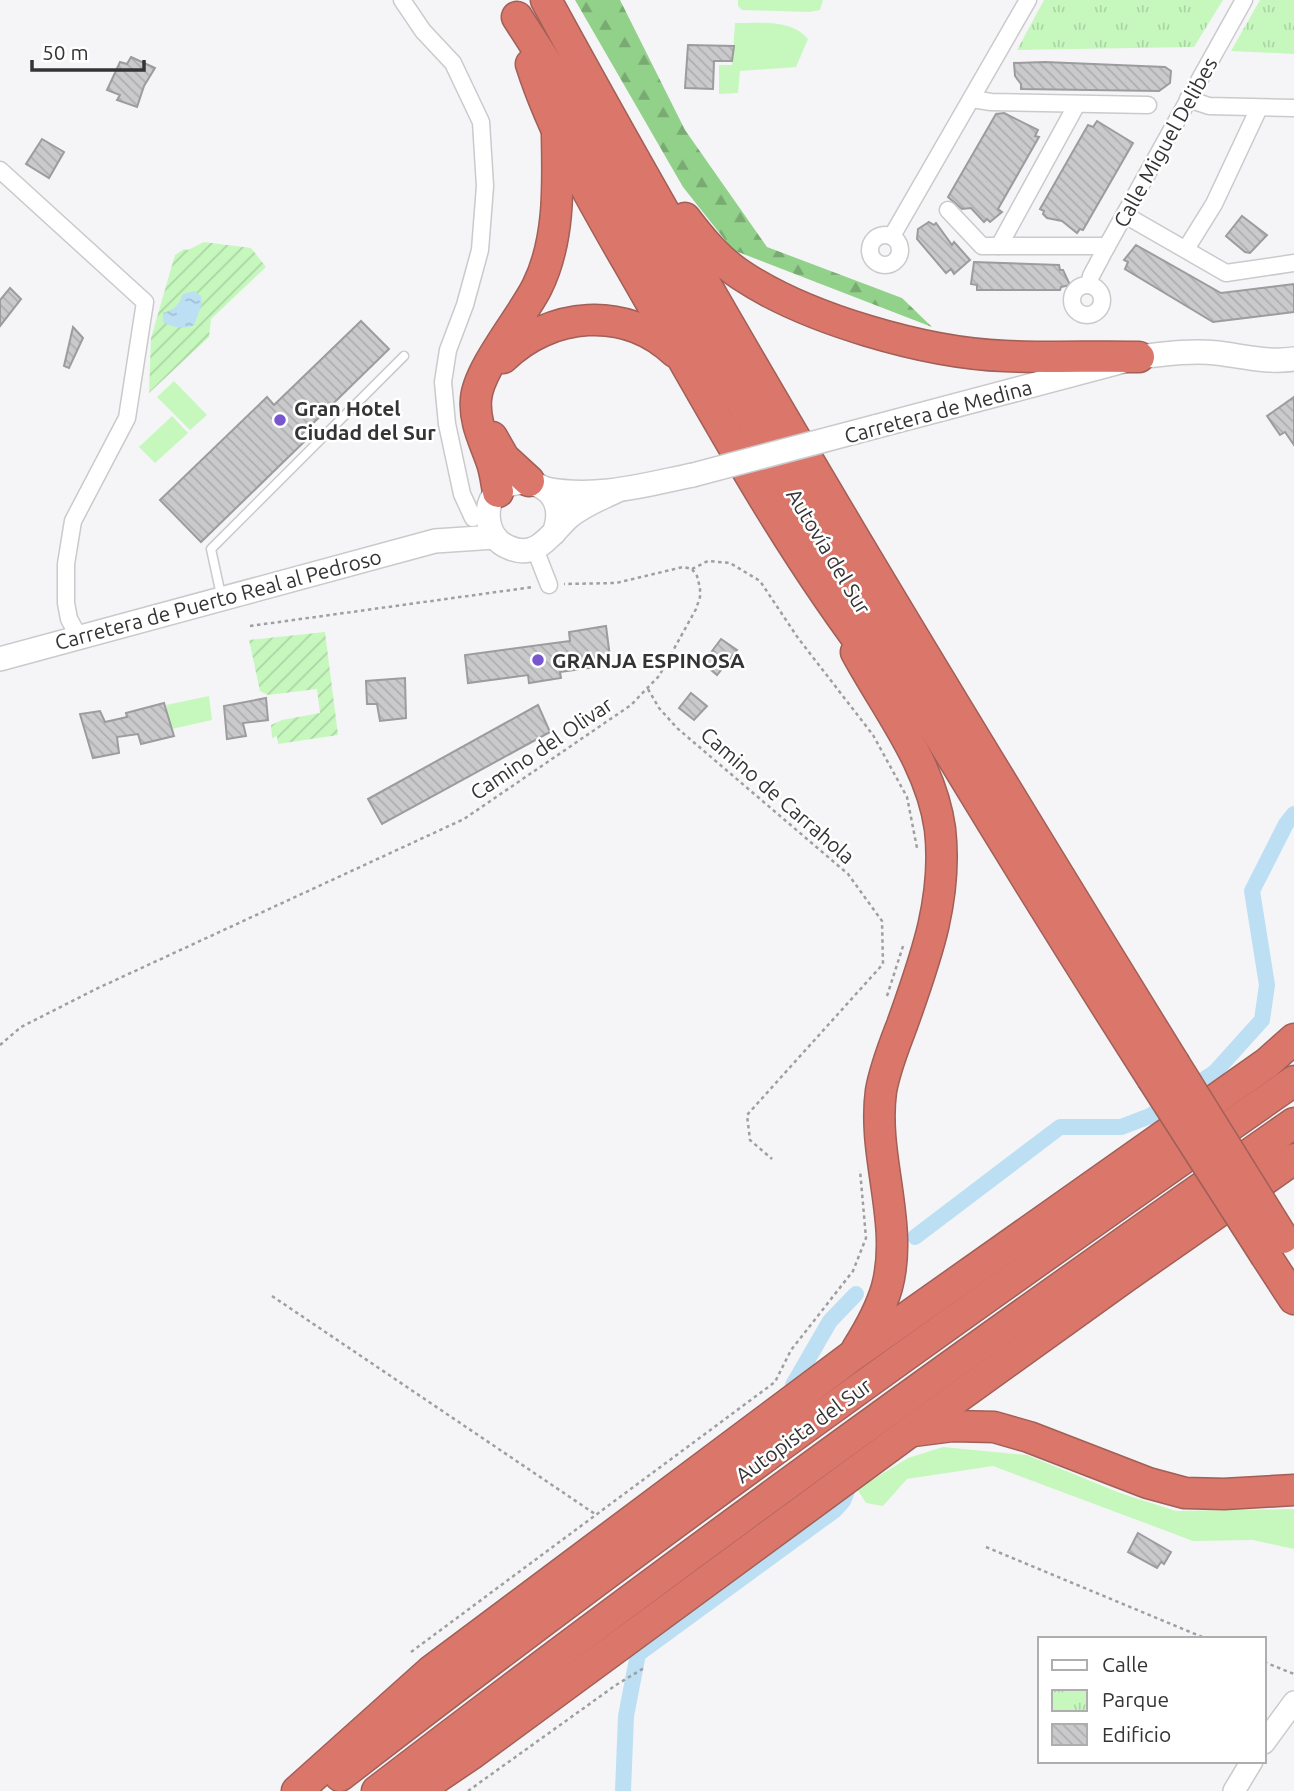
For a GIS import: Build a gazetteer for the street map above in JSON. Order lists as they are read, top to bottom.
{
  "streets": {
    "highway": ["Autovía del Sur", "Autopista del Sur"],
    "main road": ["Carretera de Medina", "Carretera de Puerto Real al Pedroso"],
    "street": ["Calle Miguel Delibes"],
    "path": ["Camino del Olivar", "Camino de Carrahola"]
  },
  "crossings": [
    ["Camino del Olivar", "Camino de Carrahola"]
  ],
  "places": ["Gran Hotel Ciudad del Sur", "GRANJA ESPINOSA"],
  "legend": ["Calle", "Parque", "Edificio"],
  "scale_bar": "50 m"
}
